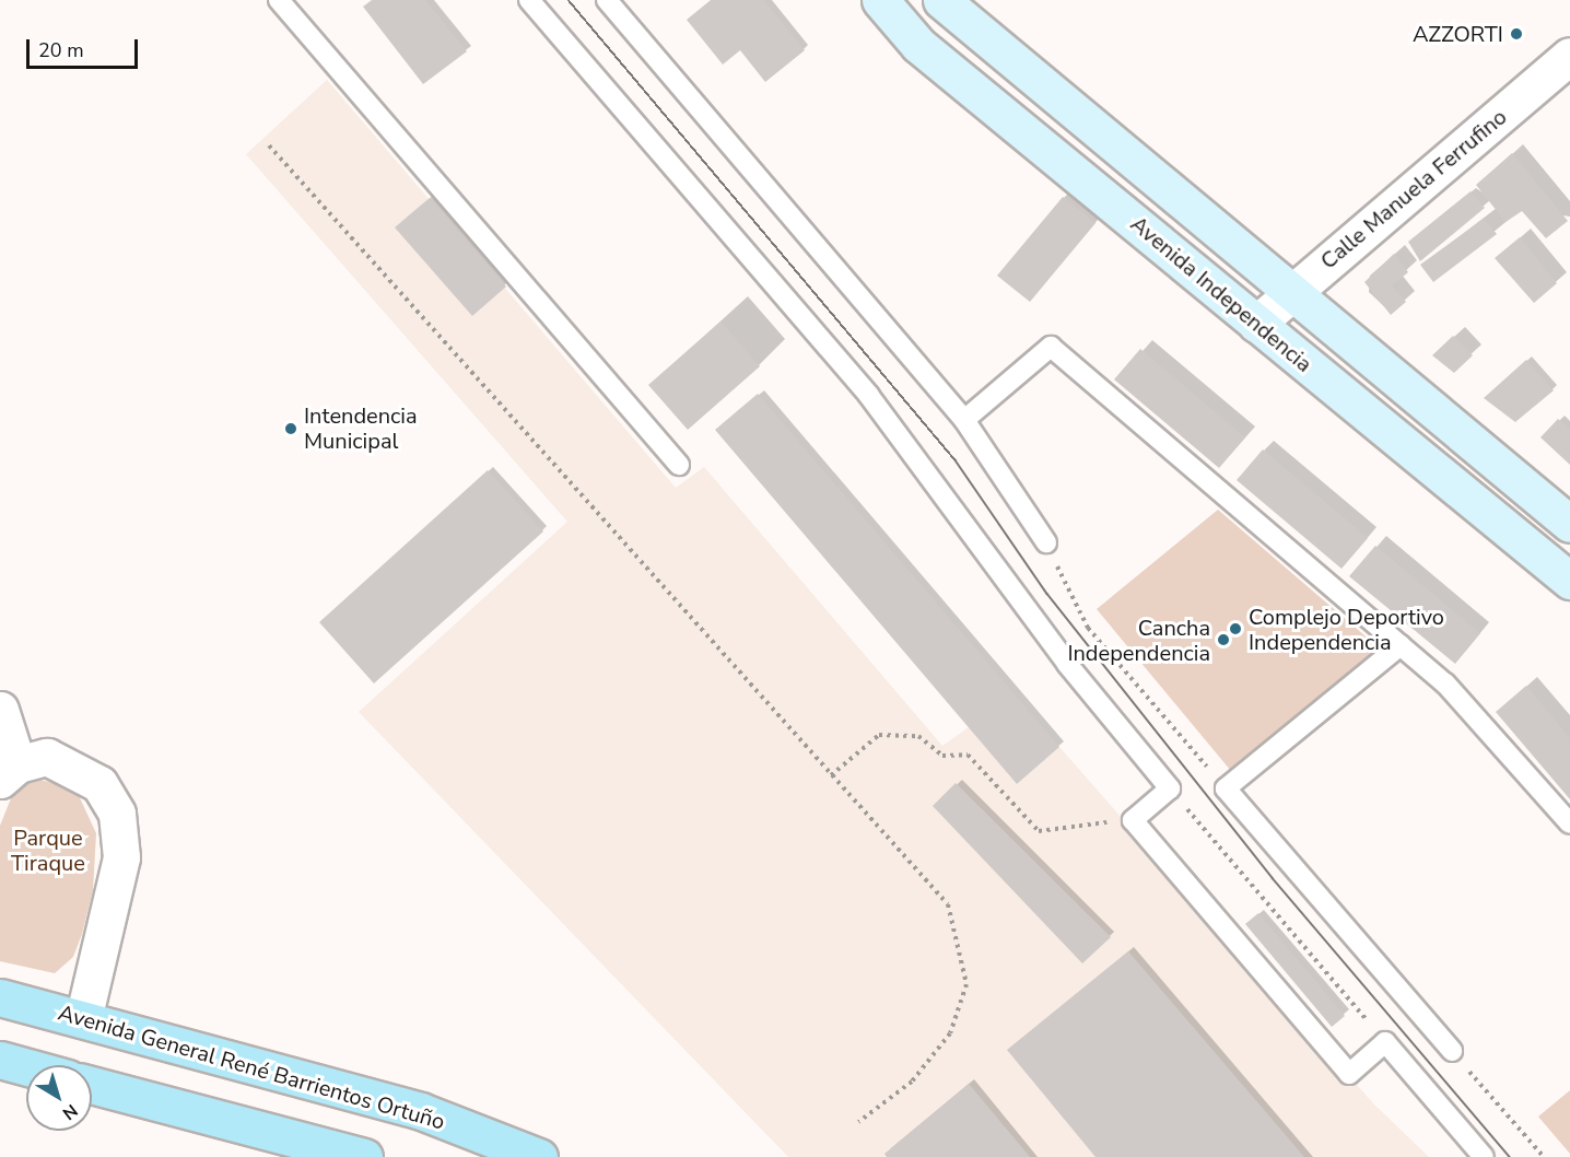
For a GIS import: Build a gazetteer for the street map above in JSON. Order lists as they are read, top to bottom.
{
  "streets": {
    "main road": ["Avenida Independencia", "Avenida General René Barrientos Ortuño"],
    "street": ["Calle Manuela Ferrufino"]
  },
  "crossings": [
    ["Calle Manuela Ferrufino", "Avenida Independencia"]
  ],
  "parks": ["Parque Tiraque"],
  "places": [
    "AZZORTI",
    "Intendencia Municipal",
    "Complejo Deportivo Independencia",
    "Cancha Independencia"
  ],
  "scale_bar": "20 m",
  "north": "bottom right"
}
